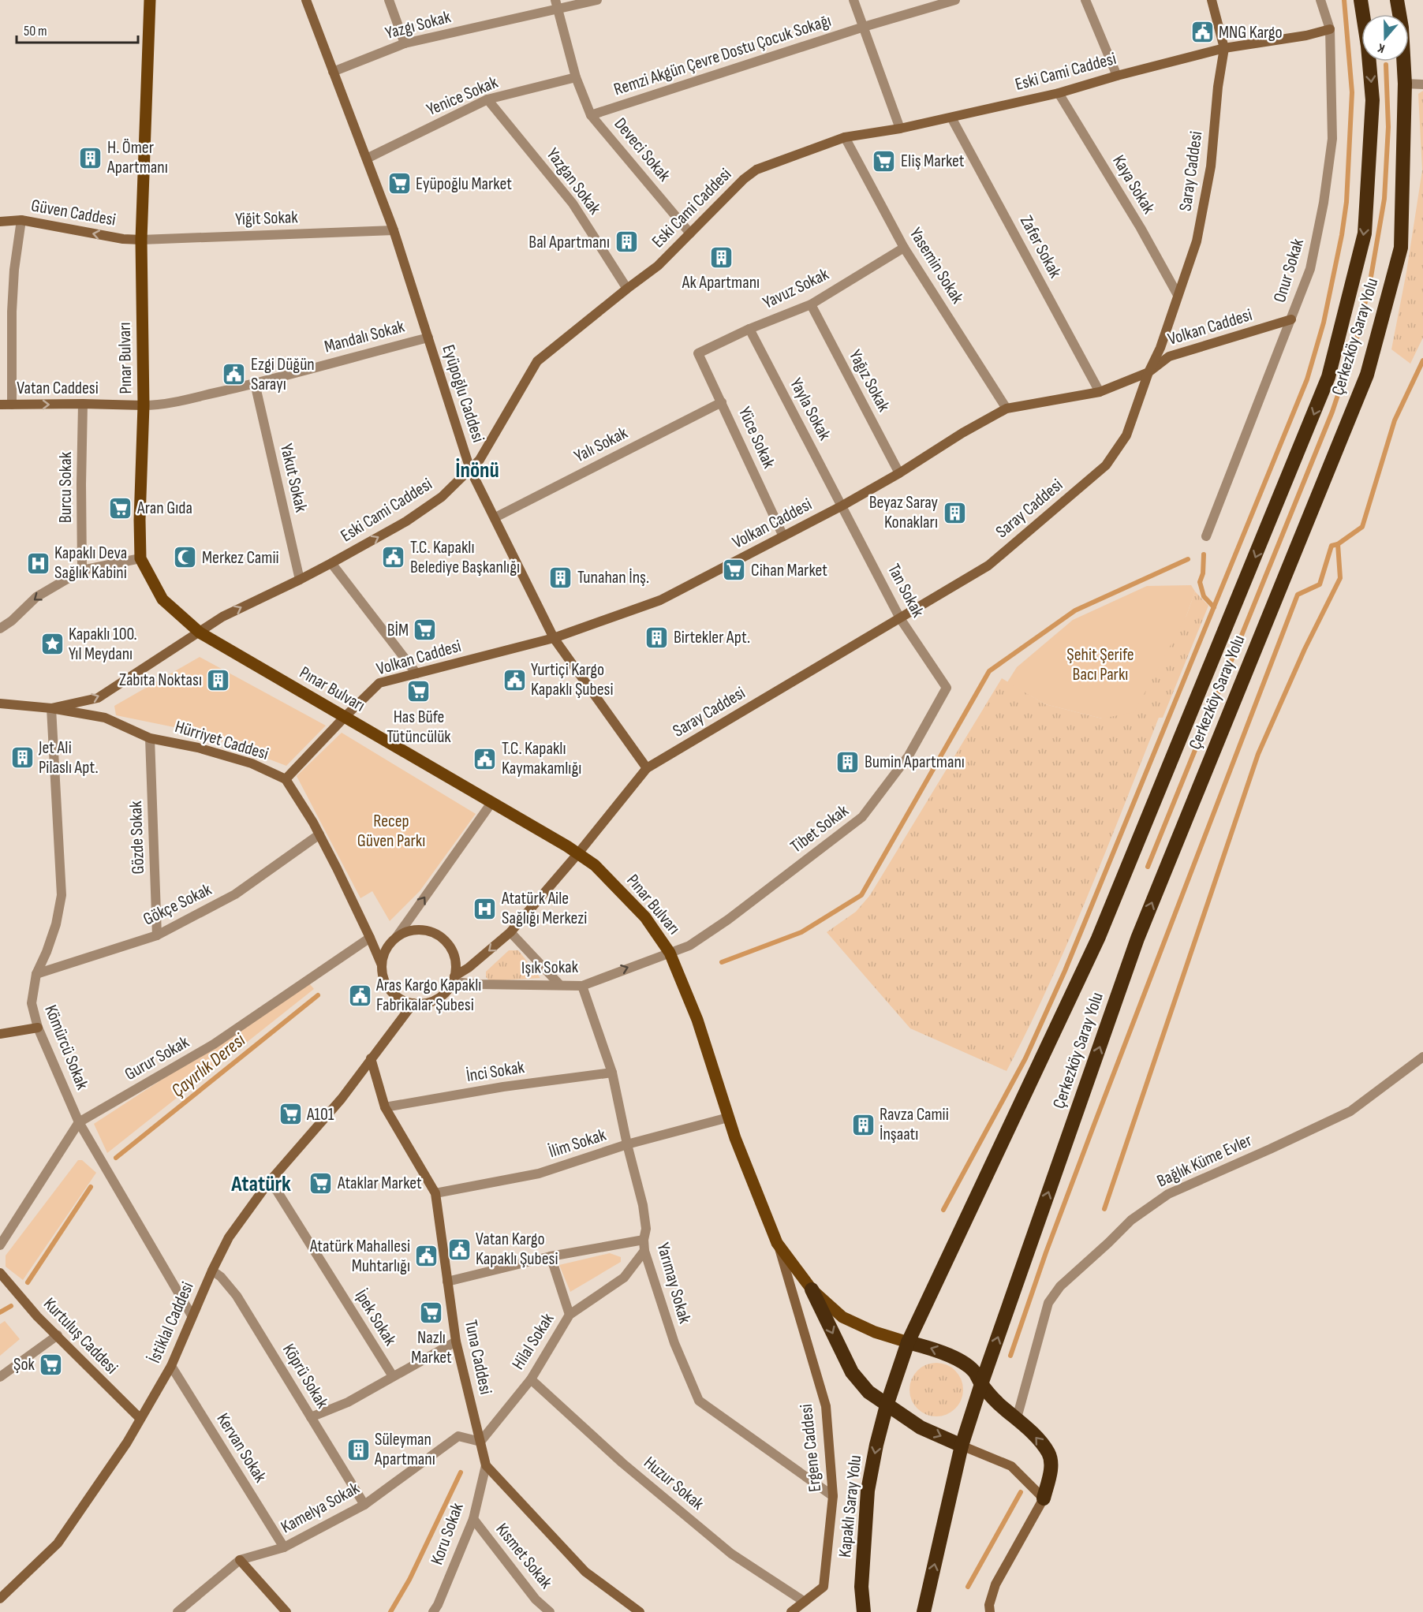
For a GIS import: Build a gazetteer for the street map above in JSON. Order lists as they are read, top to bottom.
{
  "streets": {
    "highway": ["Çerkezköy Saray Yolu", "Kapaklı Saray Yolu"],
    "main road": ["Pınar Bulvarı"],
    "street": [
      "Yazgı Sokak",
      "Remzi Akgün Çevre Dostu Çocuk Sokağı",
      "Eski Cami Caddesi",
      "Yenice Sokak",
      "Deveci Sokak",
      "Saray Caddesi",
      "Yazgan Sokak",
      "Kaya Sokak",
      "Güven Caddesi",
      "Yiğit Sokak",
      "Zafer Sokak",
      "Yasemin Sokak",
      "Onur Sokak",
      "Yavuz Sokak",
      "Volkan Caddesi",
      "Mandalı Sokak",
      "Yağız Sokak",
      "Vatan Caddesi",
      "Eyüpoğlu Caddesi",
      "Yayla Sokak",
      "Yüce Sokak",
      "Yalı Sokak",
      "Yakut Sokak",
      "Burcu Sokak",
      "Tan Sokak",
      "Hürriyet Caddesi",
      "Tibet Sokak",
      "Gözde Sokak",
      "Gökçe Sokak",
      "Işık Sokak",
      "Kömürcü Sokak",
      "Gurur Sokak",
      "İnci Sokak",
      "İlim Sokak",
      "Bağlık Küme Evler",
      "Yarımay Sokak",
      "İpek Sokak",
      "İstiklal Caddesi",
      "Kurtuluş Caddesi",
      "Hilal Sokak",
      "Tuna Caddesi",
      "Köprü Sokak",
      "Kervan Sokak",
      "Ergene Caddesi",
      "Huzur Sokak",
      "Kamelya Sokak",
      "Koru Sokak",
      "Kısmet Sokak"
    ]
  },
  "crossings": [
    ["Yazgı Sokak", "Deveci Sokak"],
    ["Yazgı Sokak", "Eyüpoğlu Caddesi"],
    ["Remzi Akgün Çevre Dostu Çocuk Sokağı", "Deveci Sokak"],
    ["Eski Cami Caddesi", "Deveci Sokak"],
    ["Eski Cami Caddesi", "Saray Caddesi"],
    ["Eski Cami Caddesi", "Yazgan Sokak"],
    ["Eski Cami Caddesi", "Kaya Sokak"],
    ["Eski Cami Caddesi", "Zafer Sokak"],
    ["Eski Cami Caddesi", "Yasemin Sokak"],
    ["Eski Cami Caddesi", "Onur Sokak"],
    ["Eski Cami Caddesi", "Pınar Bulvarı"],
    ["Eski Cami Caddesi", "Eyüpoğlu Caddesi"],
    ["Eski Cami Caddesi", "Yakut Sokak"],
    ["Eski Cami Caddesi", "Hürriyet Caddesi"],
    ["Eski Cami Caddesi", "Kömürcü Sokak"],
    ["Yenice Sokak", "Deveci Sokak"],
    ["Yenice Sokak", "Yazgan Sokak"],
    ["Yenice Sokak", "Eyüpoğlu Caddesi"],
    ["Saray Caddesi", "Kaya Sokak"],
    ["Saray Caddesi", "Volkan Caddesi"],
    ["Saray Caddesi", "Pınar Bulvarı"],
    ["Saray Caddesi", "Eyüpoğlu Caddesi"],
    ["Saray Caddesi", "Tan Sokak"],
    ["Güven Caddesi", "Yiğit Sokak"],
    ["Güven Caddesi", "Pınar Bulvarı"],
    ["Yiğit Sokak", "Pınar Bulvarı"],
    ["Yiğit Sokak", "Eyüpoğlu Caddesi"],
    ["Zafer Sokak", "Volkan Caddesi"],
    ["Yasemin Sokak", "Yavuz Sokak"],
    ["Yasemin Sokak", "Volkan Caddesi"],
    ["Onur Sokak", "Volkan Caddesi"],
    ["Yavuz Sokak", "Yağız Sokak"],
    ["Yavuz Sokak", "Yayla Sokak"],
    ["Yavuz Sokak", "Yüce Sokak"],
    ["Volkan Caddesi", "Pınar Bulvarı"],
    ["Volkan Caddesi", "Yağız Sokak"],
    ["Volkan Caddesi", "Eyüpoğlu Caddesi"],
    ["Volkan Caddesi", "Yayla Sokak"],
    ["Volkan Caddesi", "Yüce Sokak"],
    ["Volkan Caddesi", "Tan Sokak"],
    ["Volkan Caddesi", "Hürriyet Caddesi"],
    ["Mandalı Sokak", "Pınar Bulvarı"],
    ["Mandalı Sokak", "Vatan Caddesi"],
    ["Mandalı Sokak", "Eyüpoğlu Caddesi"],
    ["Mandalı Sokak", "Yakut Sokak"],
    ["Çerkezköy Saray Yolu", "Pınar Bulvarı"],
    ["Çerkezköy Saray Yolu", "Kapaklı Saray Yolu"],
    ["Pınar Bulvarı", "Vatan Caddesi"],
    ["Pınar Bulvarı", "Tibet Sokak"],
    ["Pınar Bulvarı", "Işık Sokak"],
    ["Pınar Bulvarı", "İlim Sokak"],
    ["Pınar Bulvarı", "Ergene Caddesi"],
    ["Vatan Caddesi", "Burcu Sokak"],
    ["Eyüpoğlu Caddesi", "Yalı Sokak"],
    ["Yayla Sokak", "Tan Sokak"],
    ["Yüce Sokak", "Yalı Sokak"],
    ["Tan Sokak", "Tibet Sokak"],
    ["Hürriyet Caddesi", "Gözde Sokak"],
    ["Hürriyet Caddesi", "Gökçe Sokak"],
    ["Hürriyet Caddesi", "Işık Sokak"],
    ["Hürriyet Caddesi", "Kömürcü Sokak"],
    ["Hürriyet Caddesi", "Gurur Sokak"],
    ["Tibet Sokak", "Işık Sokak"],
    ["Gözde Sokak", "Gökçe Sokak"],
    ["Gökçe Sokak", "Kömürcü Sokak"],
    ["Işık Sokak", "Yarımay Sokak"],
    ["Kömürcü Sokak", "Gurur Sokak"],
    ["Kömürcü Sokak", "İstiklal Caddesi"],
    ["İnci Sokak", "Yarımay Sokak"],
    ["İnci Sokak", "Tuna Caddesi"],
    ["İlim Sokak", "Yarımay Sokak"],
    ["İlim Sokak", "Tuna Caddesi"],
    ["Yarımay Sokak", "Hilal Sokak"],
    ["Yarımay Sokak", "Ergene Caddesi"],
    ["İpek Sokak", "İstiklal Caddesi"],
    ["İstiklal Caddesi", "Kurtuluş Caddesi"],
    ["İstiklal Caddesi", "Tuna Caddesi"],
    ["İstiklal Caddesi", "Köprü Sokak"],
    ["İstiklal Caddesi", "Kervan Sokak"],
    ["Hilal Sokak", "Tuna Caddesi"],
    ["Hilal Sokak", "Huzur Sokak"],
    ["Hilal Sokak", "Kamelya Sokak"],
    ["Tuna Caddesi", "Kamelya Sokak"],
    ["Tuna Caddesi", "Koru Sokak"],
    ["Köprü Sokak", "Kamelya Sokak"],
    ["Kervan Sokak", "Kamelya Sokak"],
    ["Ergene Caddesi", "Huzur Sokak"],
    ["Koru Sokak", "Kısmet Sokak"]
  ],
  "one_way": ["Güven Caddesi", "Vatan Caddesi", "Işık Sokak"],
  "districts": ["İnönü", "Atatürk"],
  "water": ["Çayırlık Deresi"],
  "parks": ["Şehit Şerife Bacı Parkı", "Recep Güven Parkı"],
  "places": {
    "public building": [
      "MNG Kargo",
      "Ezgi Düğün Sarayı",
      "T.C. Kapaklı Belediye Başkanlığı",
      "Yurtiçi Kargo Kapaklı Şubesi",
      "T.C. Kapaklı Kaymakamlığı",
      "Aras Kargo Kapaklı Fabrikalar Şubesi",
      "Vatan Kargo Kapaklı Şubesi",
      "Atatürk Mahallesi Muhtarlığı"
    ],
    "building": [
      "H. Ömer Apartmanı",
      "Bal Apartmanı",
      "Ak Apartmanı",
      "Beyaz Saray Konakları",
      "Tunahan İnş.",
      "Birtekler Apt.",
      "Zabıta Noktası",
      "Jet Ali Pilaslı Apt.",
      "Bumin Apartmanı",
      "Ravza Camii İnşaatı",
      "Süleyman Apartmanı"
    ],
    "supermarket": [
      "Eliş Market",
      "Eyüpoğlu Market",
      "Aran Gıda",
      "Cihan Market",
      "BİM",
      "Has Büfe Tütüncülük",
      "A101",
      "Ataklar Market",
      "Nazlı Market",
      "Şok"
    ],
    "mosque": ["Merkez Camii"],
    "hospital": ["Kapaklı Deva Sağlık Kabini", "Atatürk Aile Sağlığı Merkezi"],
    "place": ["Kapaklı 100. Yıl Meydanı"]
  },
  "scale_bar": "50 m",
  "north": "bottom"
}
